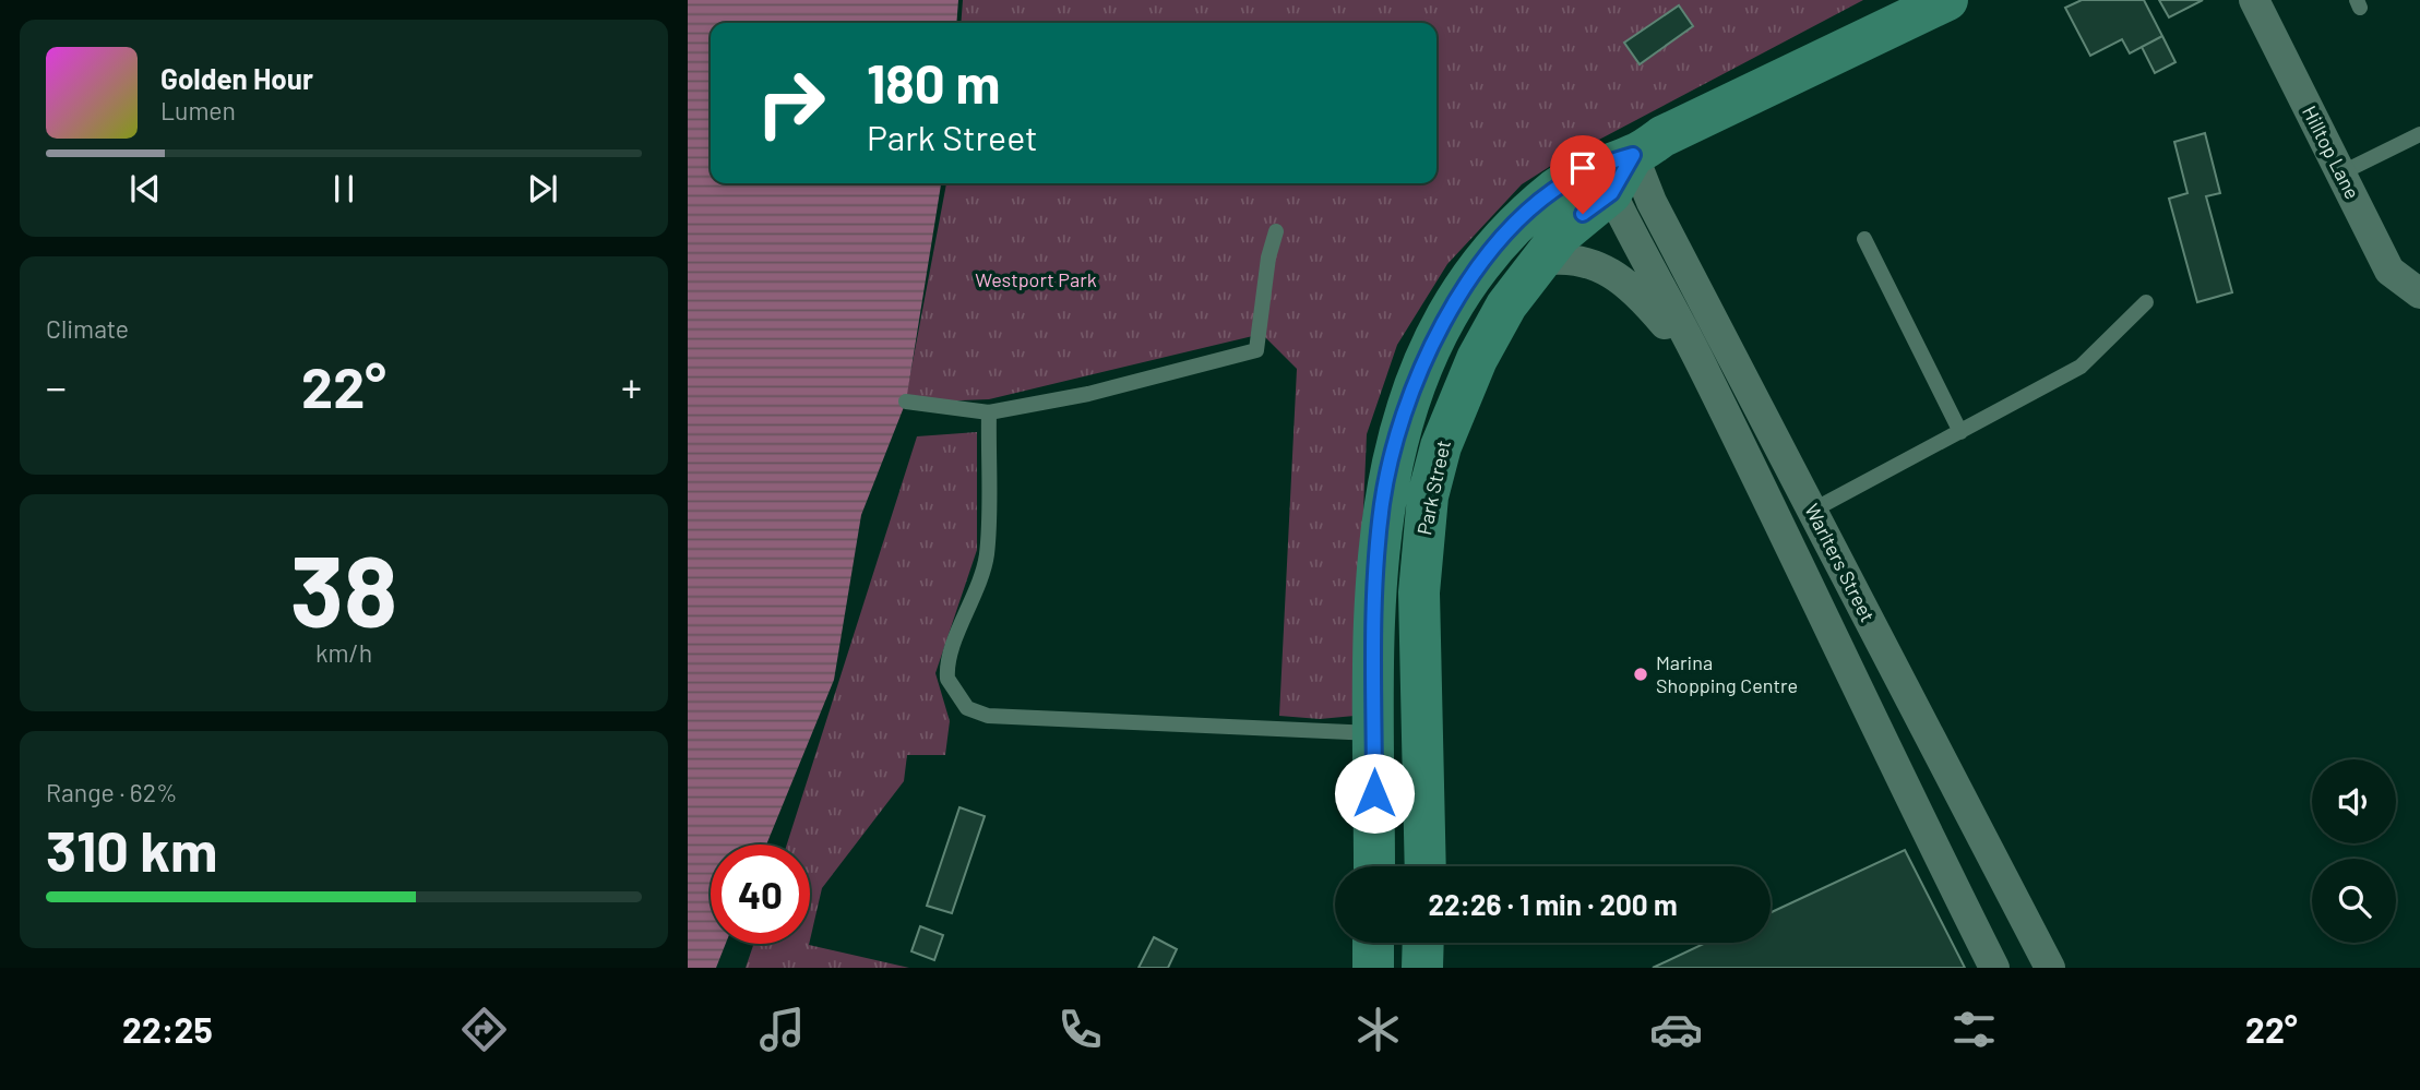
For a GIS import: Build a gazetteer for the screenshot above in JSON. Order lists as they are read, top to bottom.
{
  "streets": {
    "street": ["Hilltop Lane", "Park Street", "Warlters Street"]
  },
  "crossings": [
    ["Park Street", "Warlters Street"]
  ],
  "parks": ["Westport Park"],
  "places": ["Marina Shopping Centre"],
  "page": {
    "turn": ["180 m", "Park Street"],
    "song": ["Golden Hour", "Lumen"],
    "tile": [
      "Climate",
      ["38", "km/h"],
      ["Range · 62%", "310 km"]
    ],
    "heat": ["−", "22°", "+"],
    "limit": "40",
    "trip": "22:26 · 1 min · 200 m",
    "tabs": ["22:25", "22°"]
  }
}
